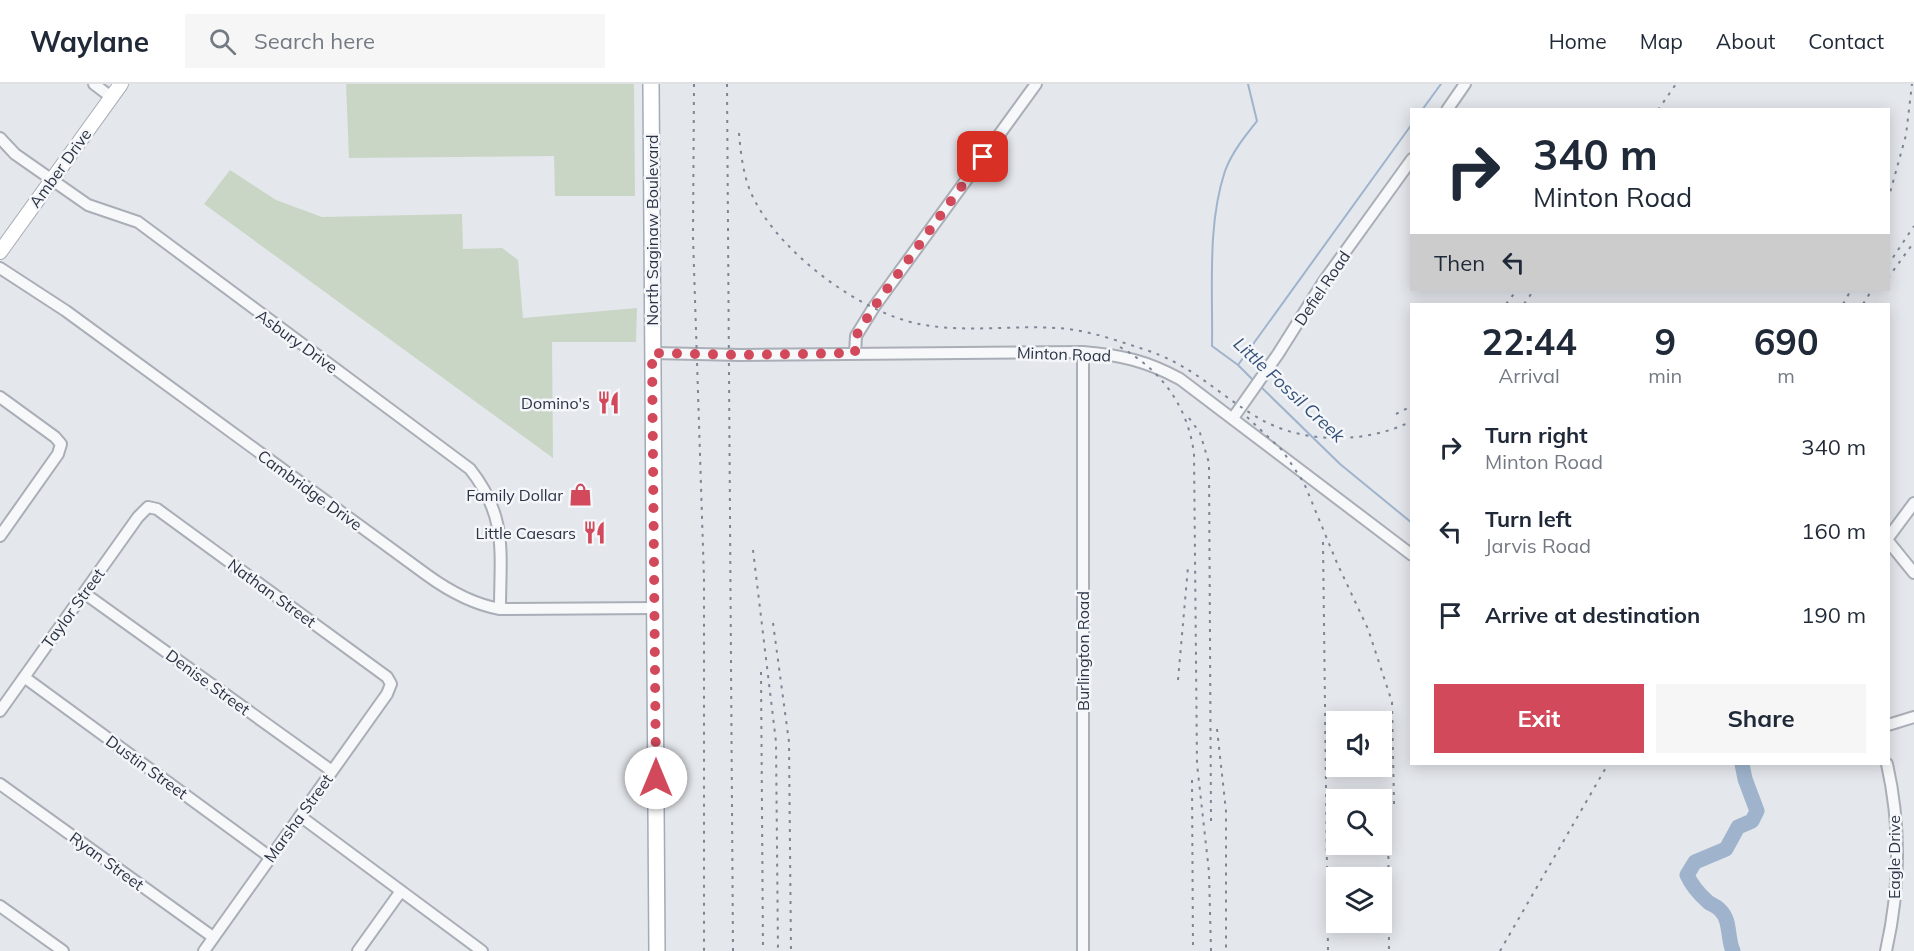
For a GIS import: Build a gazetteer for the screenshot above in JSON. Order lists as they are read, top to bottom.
{
  "streets": {
    "main road": ["North Saginaw Boulevard"],
    "street": [
      "Amber Drive",
      "Defiel Road",
      "Asbury Drive",
      "Minton Road",
      "Cambridge Drive",
      "Nathan Street",
      "Taylor Street",
      "Burlington Road",
      "Denise Street",
      "Dustin Street",
      "Marsha Street",
      "Eagle Drive",
      "Ryan Street"
    ]
  },
  "crossings": [
    ["Amber Drive", "Asbury Drive"],
    ["North Saginaw Boulevard", "Minton Road"],
    ["North Saginaw Boulevard", "Cambridge Drive"],
    ["Defiel Road", "Minton Road"],
    ["Asbury Drive", "Cambridge Drive"],
    ["Minton Road", "Burlington Road"],
    ["Nathan Street", "Taylor Street"],
    ["Nathan Street", "Marsha Street"],
    ["Taylor Street", "Denise Street"],
    ["Taylor Street", "Dustin Street"],
    ["Denise Street", "Marsha Street"],
    ["Dustin Street", "Marsha Street"],
    ["Marsha Street", "Ryan Street"]
  ],
  "water": ["Little Fossil Creek"],
  "places": {
    "restaurant": ["Domino's", "Little Caesars"],
    "shop": ["Family Dollar"]
  },
  "page": {
    "header": "Waylane",
    "search": "Search here",
    "nav": [
      "Home",
      "Map",
      "About",
      "Contact"
    ],
    "turn": ["340 m", "Minton Road"],
    "then": "Then",
    "eta": [
      "22:44",
      "Arrival",
      "9",
      "min",
      "690",
      "m"
    ],
    "list": [
      {
        "name": "Turn right",
        "note": "Minton Road",
        "value": "340 m"
      },
      {
        "name": "Turn left",
        "note": "Jarvis Road",
        "value": "160 m"
      },
      {
        "name": "Arrive at destination",
        "value": "190 m"
      }
    ],
    "buttons": ["Exit", "Share"]
  }
}
